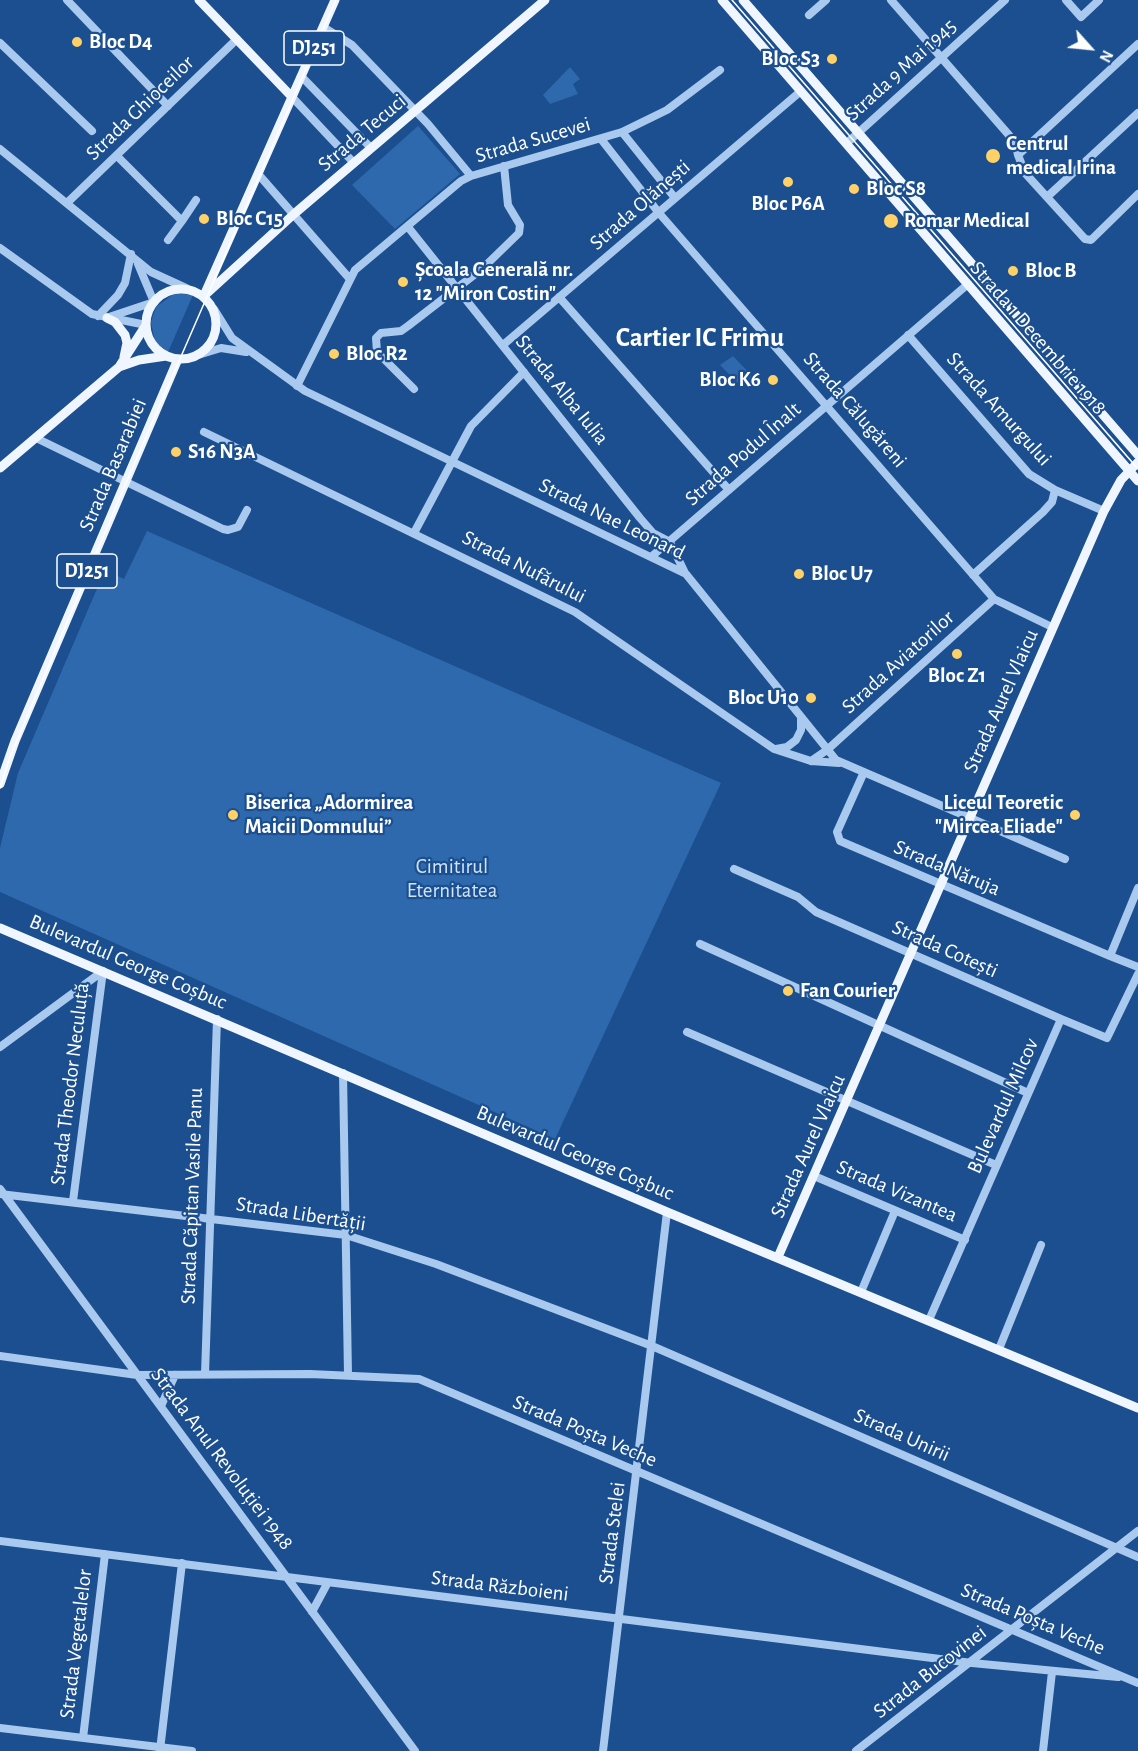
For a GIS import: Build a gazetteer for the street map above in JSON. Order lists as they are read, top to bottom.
{
  "streets": {
    "main road": [
      "DJ251",
      "Strada Tecuci",
      "Strada 1 Decembrie 1918",
      "Strada Basarabiei",
      "Strada Aurel Vlaicu",
      "Bulevardul George Coșbuc"
    ],
    "street": [
      "Strada 9 Mai 1945",
      "Strada Ghioceilor",
      "Strada Sucevei",
      "Strada Olănești",
      "Strada Alba Iulia",
      "Strada Amurgului",
      "Strada Călugăreni",
      "Strada Podul Înalt",
      "Strada Nae Leonard",
      "Strada Nufărului",
      "Strada Aviatorilor",
      "Strada Năruja",
      "Strada Cotești",
      "Strada Theodor Neculuță",
      "Bulevardul Milcov",
      "Strada Vizantea",
      "Strada Căpitan Vasile Panu",
      "Strada Libertății",
      "Strada Poșta Veche",
      "Strada Unirii",
      "Strada Anul Revoluției 1948",
      "Strada Stelei",
      "Strada Războieni",
      "Strada Vegetalelor",
      "Strada Bucovinei"
    ]
  },
  "crossings": [
    ["DJ251", "Strada Tecuci"],
    ["DJ251", "Strada Basarabiei"],
    ["DJ251", "Strada Nae Leonard"],
    ["Strada 9 Mai 1945", "Strada 1 Decembrie 1918"],
    ["Strada Tecuci", "Strada Basarabiei"],
    ["Strada Tecuci", "Strada Nae Leonard"],
    ["Strada Sucevei", "Strada Alba Iulia"],
    ["Strada Sucevei", "Strada Călugăreni"],
    ["Strada Sucevei", "Strada Nae Leonard"],
    ["Strada Olănești", "Strada 1 Decembrie 1918"],
    ["Strada Olănești", "Strada Alba Iulia"],
    ["Strada Olănești", "Strada Călugăreni"],
    ["Strada 1 Decembrie 1918", "Strada Podul Înalt"],
    ["Strada 1 Decembrie 1918", "Strada Aurel Vlaicu"],
    ["Strada Alba Iulia", "Strada Podul Înalt"],
    ["Strada Alba Iulia", "Strada Nae Leonard"],
    ["Strada Amurgului", "Strada Podul Înalt"],
    ["Strada Amurgului", "Strada Aurel Vlaicu"],
    ["Strada Călugăreni", "Strada Podul Înalt"],
    ["Strada Călugăreni", "Strada Aviatorilor"],
    ["Strada Călugăreni", "Strada Aurel Vlaicu"],
    ["Strada Podul Înalt", "Strada Nae Leonard"],
    ["Strada Basarabiei", "Strada Nae Leonard"],
    ["Strada Nae Leonard", "Strada Nufărului"],
    ["Strada Nae Leonard", "Strada Aviatorilor"],
    ["Strada Nae Leonard", "Strada Aurel Vlaicu"],
    ["Strada Nae Leonard", "Strada Năruja"],
    ["Strada Aurel Vlaicu", "Strada Năruja"],
    ["Strada Aurel Vlaicu", "Strada Cotești"],
    ["Strada Aurel Vlaicu", "Bulevardul George Coșbuc"],
    ["Strada Aurel Vlaicu", "Strada Vizantea"],
    ["Strada Cotești", "Bulevardul Milcov"],
    ["Bulevardul George Coșbuc", "Strada Theodor Neculuță"],
    ["Bulevardul George Coșbuc", "Bulevardul Milcov"],
    ["Bulevardul George Coșbuc", "Strada Căpitan Vasile Panu"],
    ["Bulevardul George Coșbuc", "Strada Stelei"],
    ["Strada Theodor Neculuță", "Strada Libertății"],
    ["Bulevardul Milcov", "Strada Vizantea"],
    ["Strada Căpitan Vasile Panu", "Strada Libertății"],
    ["Strada Căpitan Vasile Panu", "Strada Poșta Veche"],
    ["Strada Libertății", "Strada Unirii"],
    ["Strada Libertății", "Strada Anul Revoluției 1948"],
    ["Strada Libertății", "Strada Stelei"],
    ["Strada Poșta Veche", "Strada Anul Revoluției 1948"],
    ["Strada Poșta Veche", "Strada Stelei"],
    ["Strada Poșta Veche", "Strada Războieni"],
    ["Strada Poșta Veche", "Strada Bucovinei"],
    ["Strada Unirii", "Strada Stelei"],
    ["Strada Unirii", "Strada Bucovinei"],
    ["Strada Anul Revoluției 1948", "Strada Războieni"],
    ["Strada Stelei", "Strada Războieni"],
    ["Strada Războieni", "Strada Vegetalelor"],
    ["Strada Războieni", "Strada Bucovinei"]
  ],
  "districts": ["Cartier IC Frimu"],
  "parks": ["Cimitirul Eternitatea"],
  "places": [
    "Bloc D4",
    "Bloc S3",
    "Centrul medical Irina",
    "Bloc P6A",
    "Bloc S8",
    "Bloc C15",
    "Romar Medical",
    "Bloc B",
    "Școala Generală nr. 12 \"Miron Costin\"",
    "Bloc R2",
    "Bloc K6",
    "S16 N3A",
    "Bloc U7",
    "Bloc Z1",
    "Bloc U10",
    "Biserica „Adormirea Maicii Domnului”",
    "Liceul Teoretic \"Mircea Eliade\"",
    "Fan Courier"
  ],
  "north": "bottom right"
}
